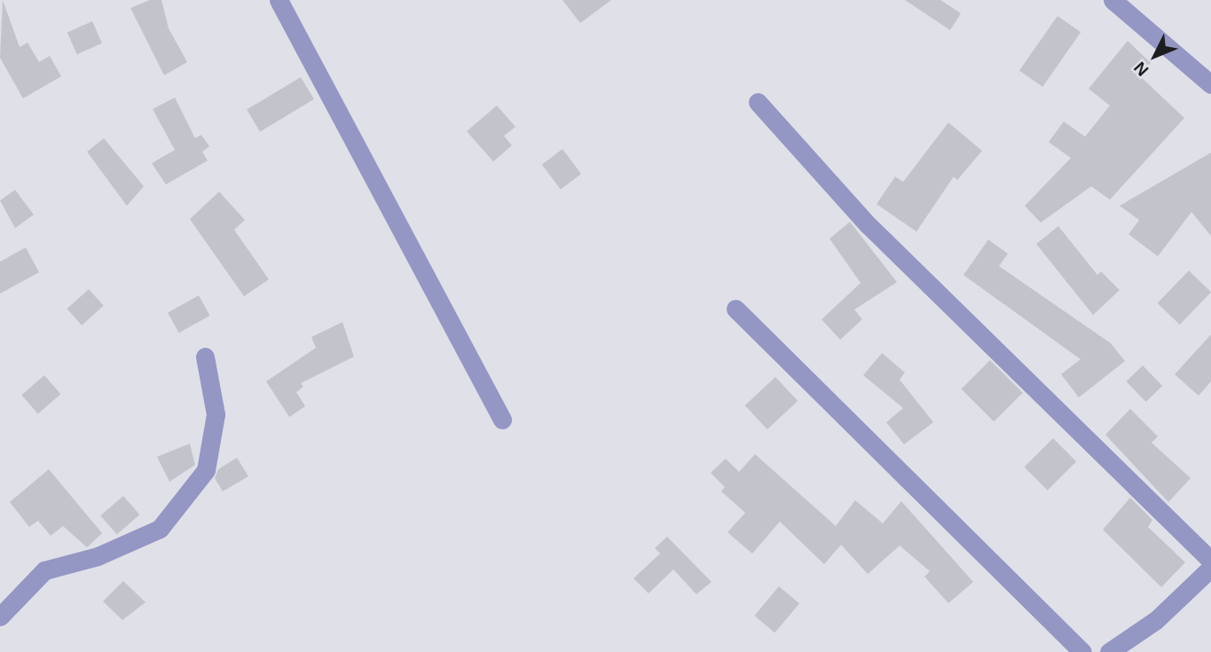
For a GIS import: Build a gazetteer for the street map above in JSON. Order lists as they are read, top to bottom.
{
  "north": "bottom left"
}
